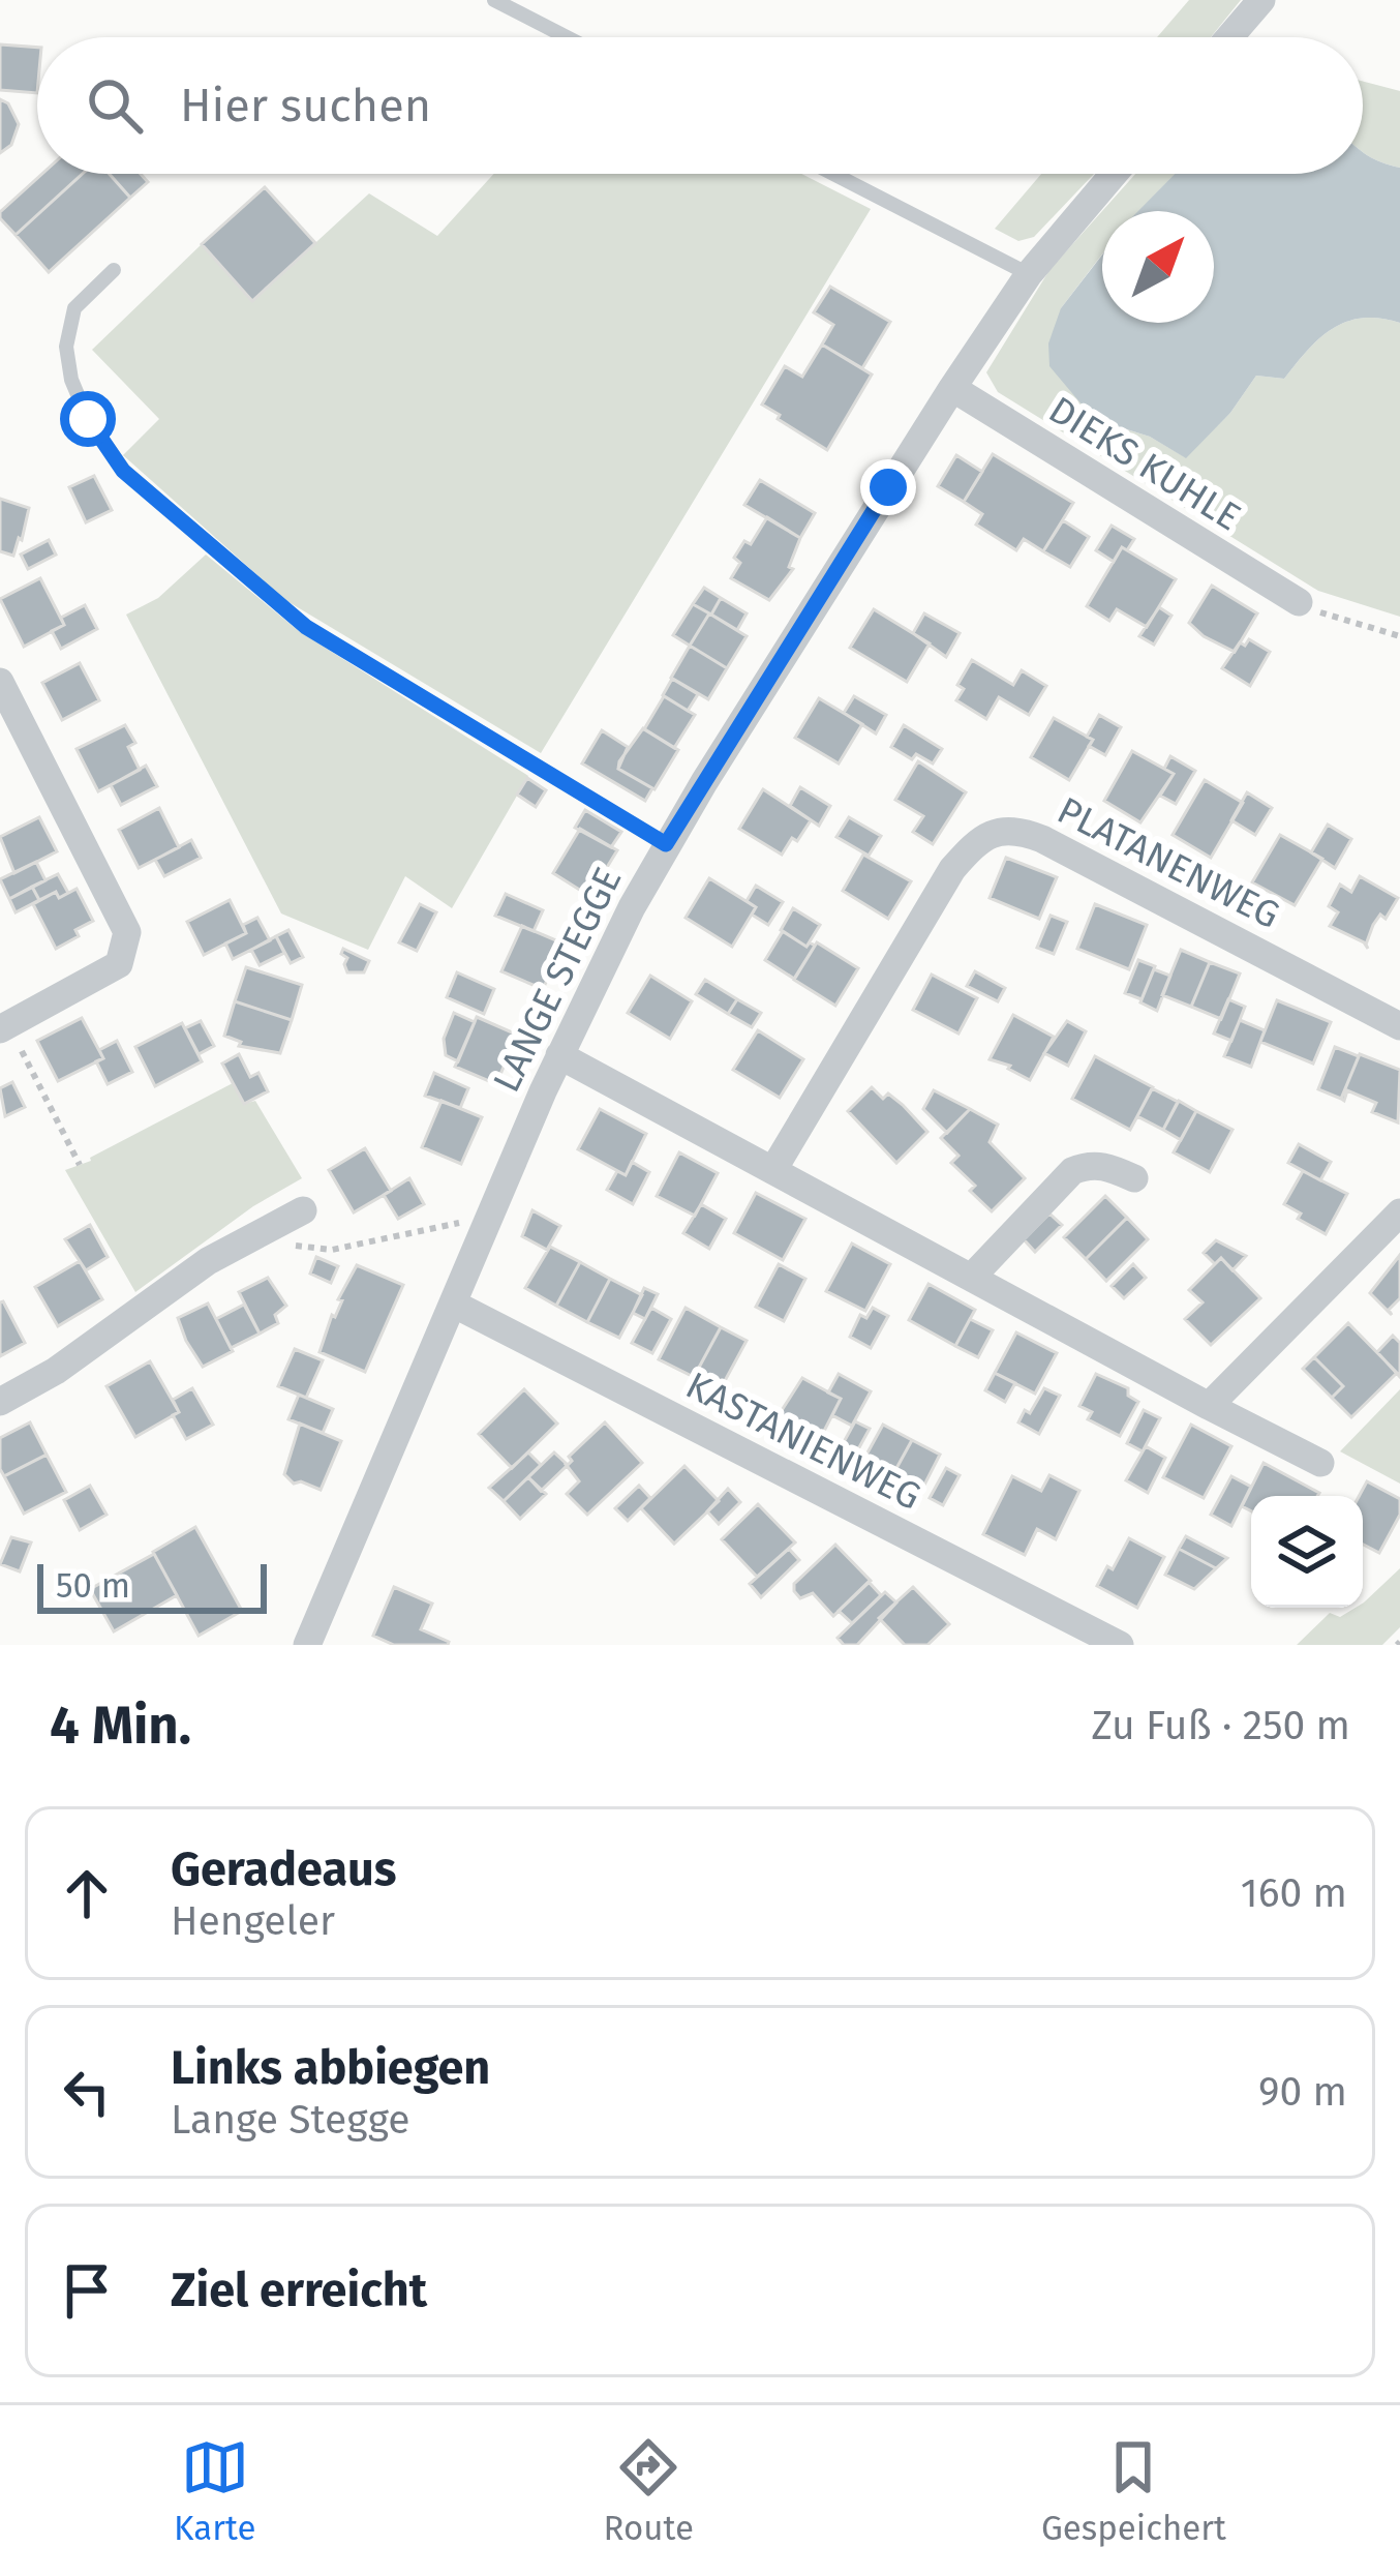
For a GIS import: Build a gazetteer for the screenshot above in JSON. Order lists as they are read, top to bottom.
{
  "streets": {
    "street": [
      "DIEKS KUHLE",
      "PLATANENWEG",
      "LANGE STEGGE",
      "KASTANIENWEG"
    ]
  },
  "crossings": [
    ["DIEKS KUHLE", "LANGE STEGGE"],
    ["LANGE STEGGE", "KASTANIENWEG"]
  ],
  "scale_bar": "50 m",
  "north": "top right",
  "page": {
    "search": "Hier suchen",
    "scale": "50 m",
    "heading": ["4 Min.", "Zu Fuß · 250 m"],
    "list": [
      ["Geradeaus", "Hengeler", "160 m"],
      ["Links abbiegen", "Lange Stegge", "90 m"],
      "Ziel erreicht"
    ],
    "nav": ["Karte", "Route", "Gespeichert"]
  }
}
